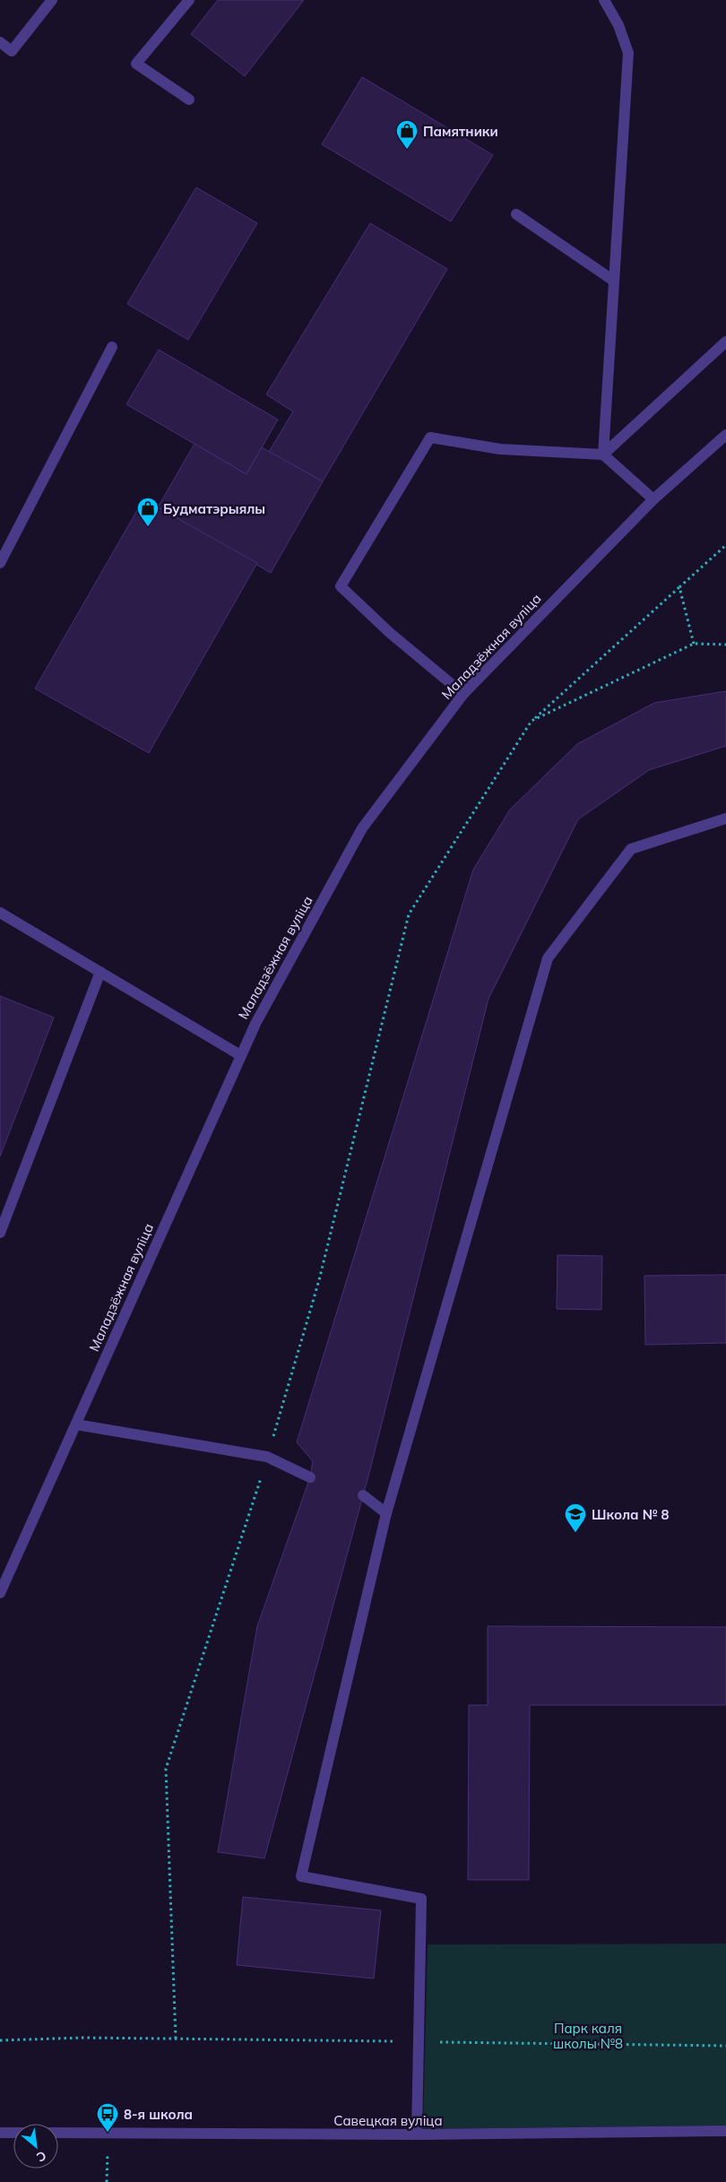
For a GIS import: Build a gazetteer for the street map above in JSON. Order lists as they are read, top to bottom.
{
  "streets": {
    "street": ["Маладзёжная вуліца", "Савецкая вуліца"]
  },
  "parks": ["Парк каля школы №8"],
  "places": {
    "shop": ["Памятники", "Будматэрыялы"],
    "school or university": ["Школа № 8"],
    "bus stop": ["8-я школа"]
  },
  "north": "bottom right"
}
